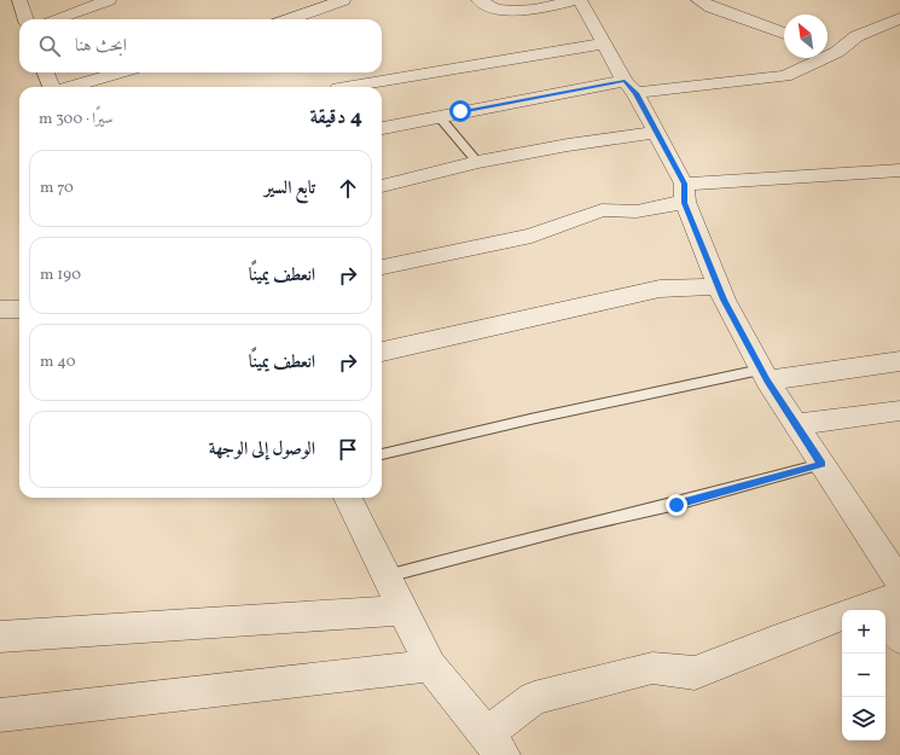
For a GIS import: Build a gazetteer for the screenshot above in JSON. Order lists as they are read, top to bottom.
{
  "north": "top left",
  "page": {
    "search": "ابحث هنا",
    "heading": ["4 دقيقة", "سيرًا · 300 m"],
    "list": [
      ["تابع السير", "70 m"],
      ["انعطف يمينًا", "190 m"],
      ["انعطف يمينًا", "40 m"],
      "الوصول إلى الوجهة"
    ],
    "map_buttons": ["+", "−"]
  }
}
